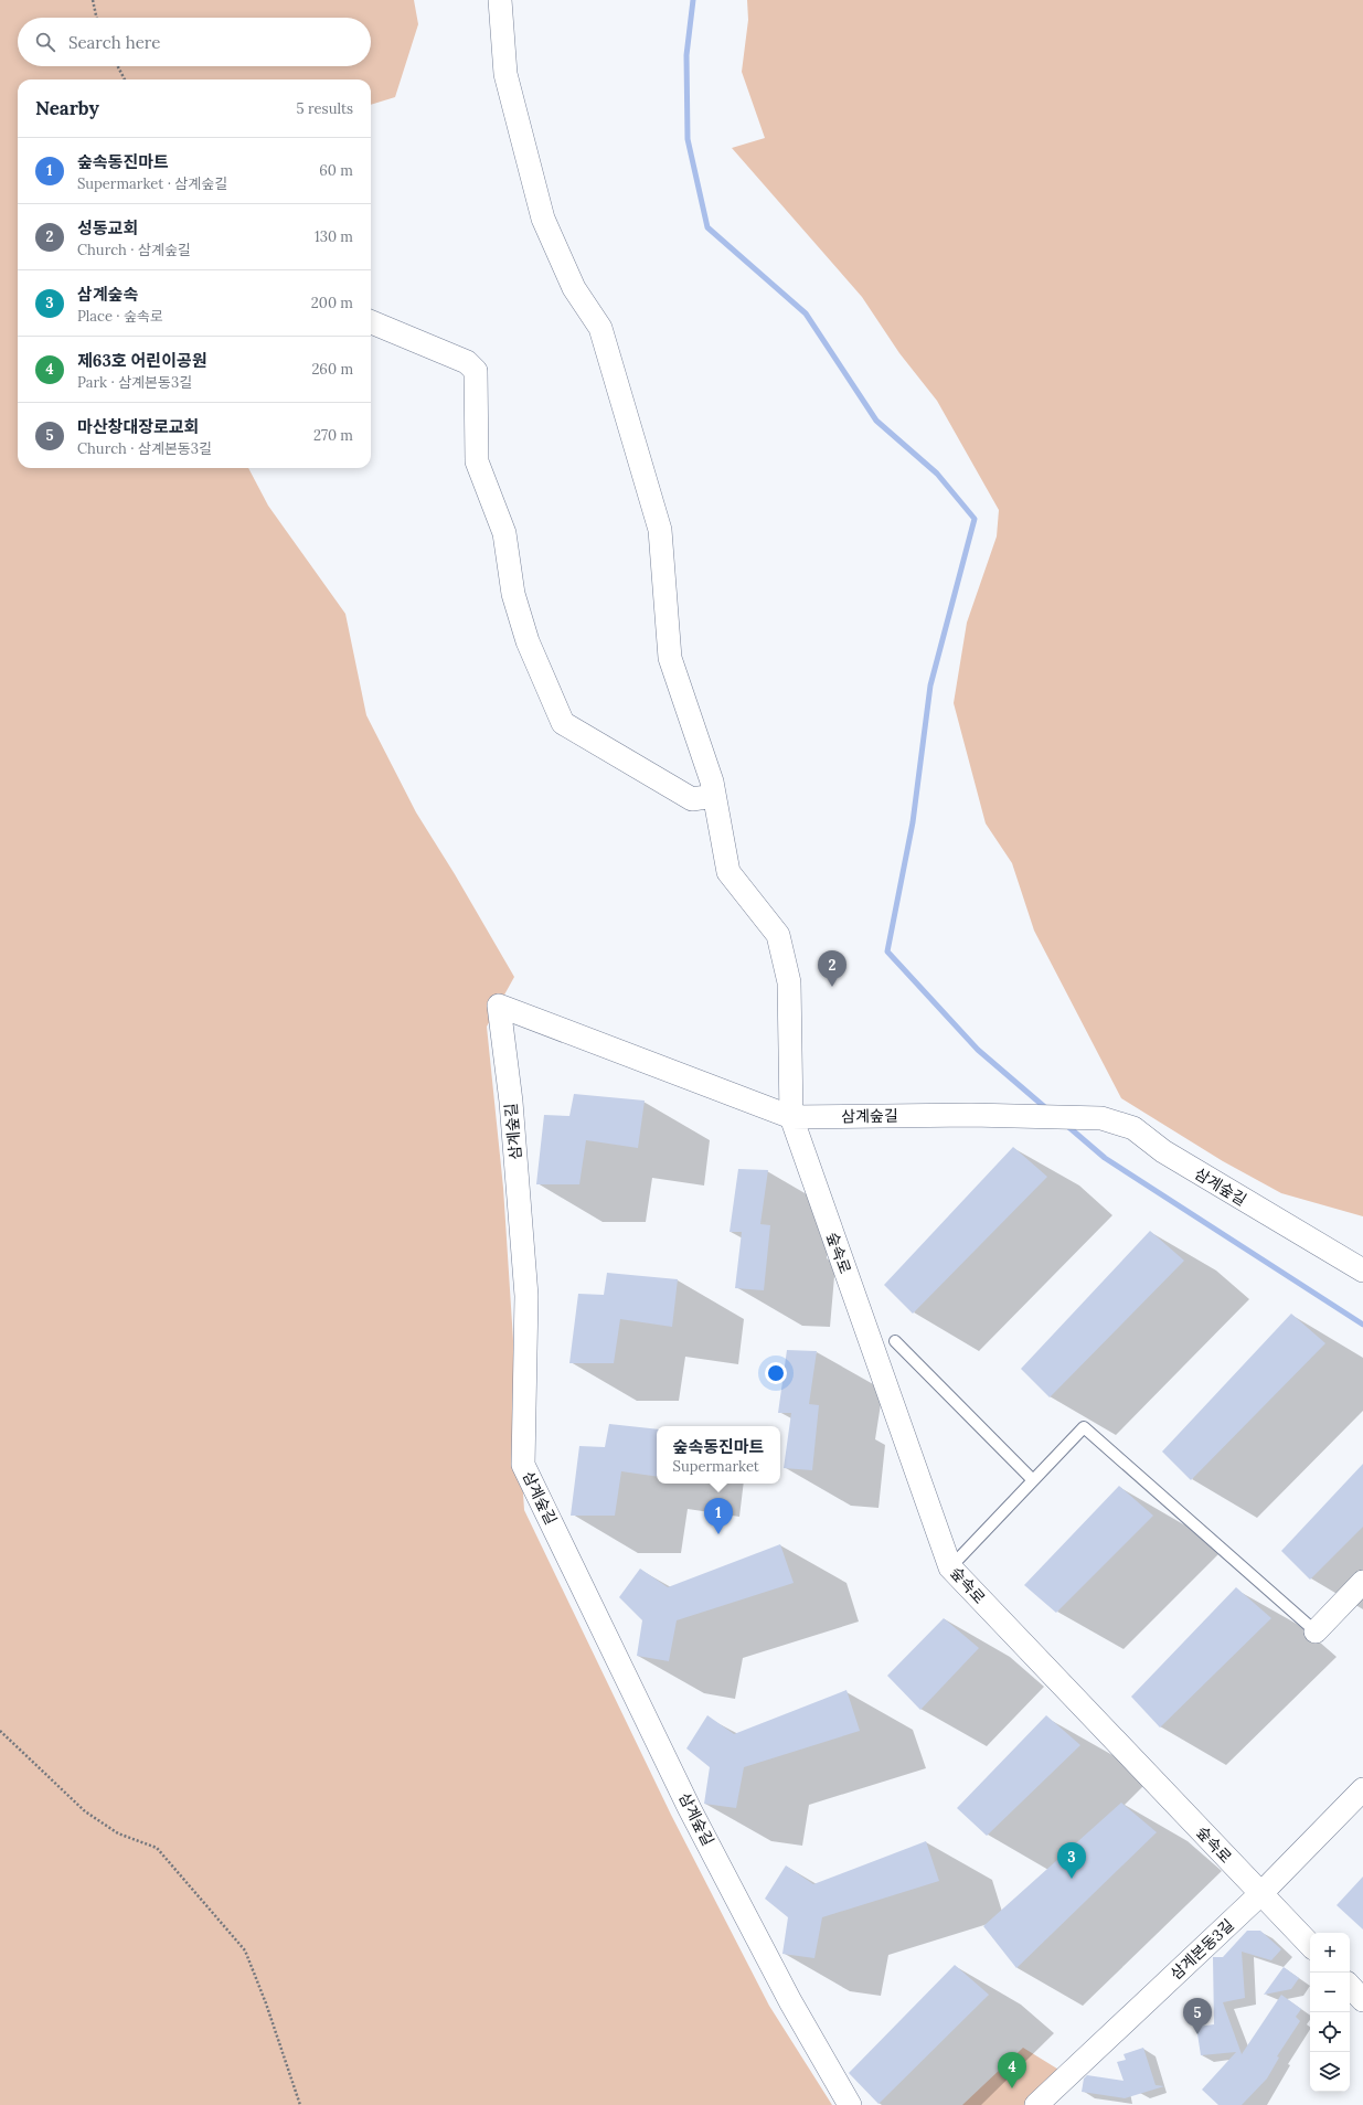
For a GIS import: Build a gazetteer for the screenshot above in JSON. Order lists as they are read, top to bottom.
{
  "streets": {
    "street": ["삼계숲길", "숲속로", "삼계본동3길"]
  },
  "crossings": [
    ["삼계숲길", "숲속로"],
    ["숲속로", "삼계본동3길"]
  ],
  "page": {
    "search": "Search here",
    "heading": ["Nearby", "5 results"],
    "list": [
      {
        "mark": "1",
        "name": "숲속동진마트",
        "note": "Supermarket · 삼계숲길",
        "value": "60 m"
      },
      {
        "mark": "2",
        "name": "성동교회",
        "note": "Church · 삼계숲길",
        "value": "130 m"
      },
      {
        "mark": "3",
        "name": "삼계숲속",
        "note": "Place · 숲속로",
        "value": "200 m"
      },
      {
        "mark": "4",
        "name": "제63호 어린이공원",
        "note": "Park · 삼계본동3길",
        "value": "260 m"
      },
      {
        "mark": "5",
        "name": "마산창대장로교회",
        "note": "Church · 삼계본동3길",
        "value": "270 m"
      }
    ],
    "pins": [
      "2",
      "1",
      "3",
      "5",
      "4"
    ],
    "popup": ["숲속동진마트", "Supermarket"],
    "map_buttons": ["+", "−"]
  }
}
